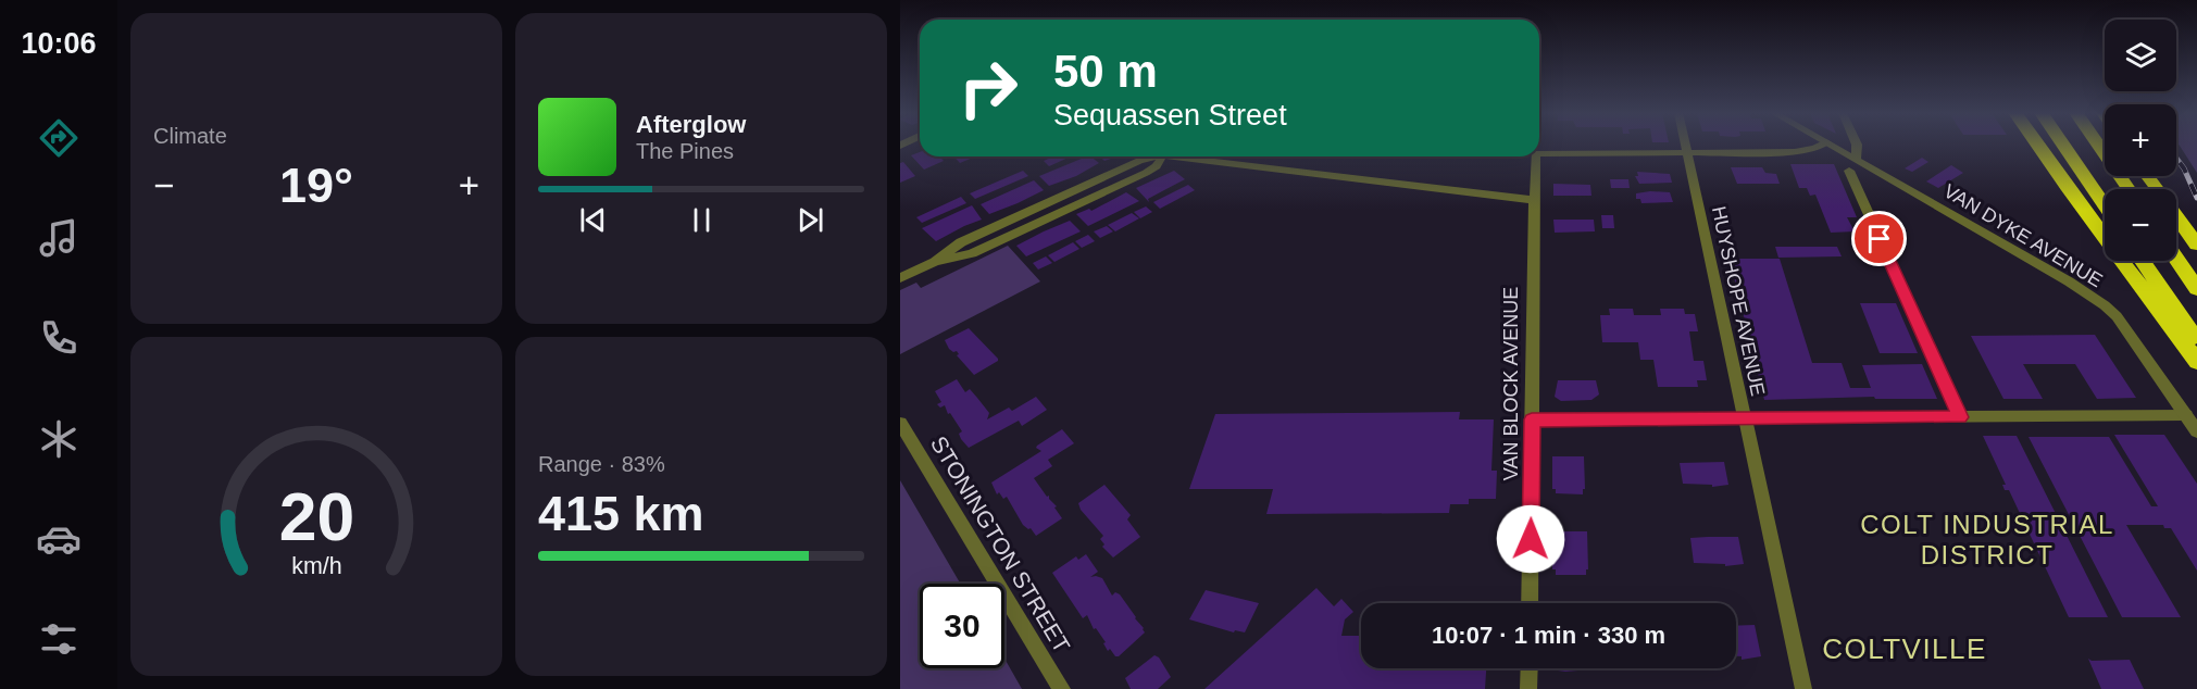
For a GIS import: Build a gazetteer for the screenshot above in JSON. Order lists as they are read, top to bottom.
{
  "streets": {
    "street": [
      "VAN DYKE AVENUE",
      "HUYSHOPE AVENUE",
      "VAN BLOCK AVENUE",
      "STONINGTON STREET"
    ]
  },
  "crossings": [
    ["HUYSHOPE AVENUE", "VAN BLOCK AVENUE"]
  ],
  "districts": ["COLT INDUSTRIAL DISTRICT", "COLTVILLE"],
  "page": {
    "tabs": "10:06",
    "tile": [
      "Climate",
      ["Range · 83%", "415 km"]
    ],
    "map_buttons": ["+", "−"],
    "turn": ["50 m", "Sequassen Street"],
    "song": ["Afterglow", "The Pines"],
    "heat": ["−", "19°", "+"],
    "limit": "30",
    "trip": "10:07 · 1 min · 330 m",
    "gauge": ["20", "km/h"]
  }
}
